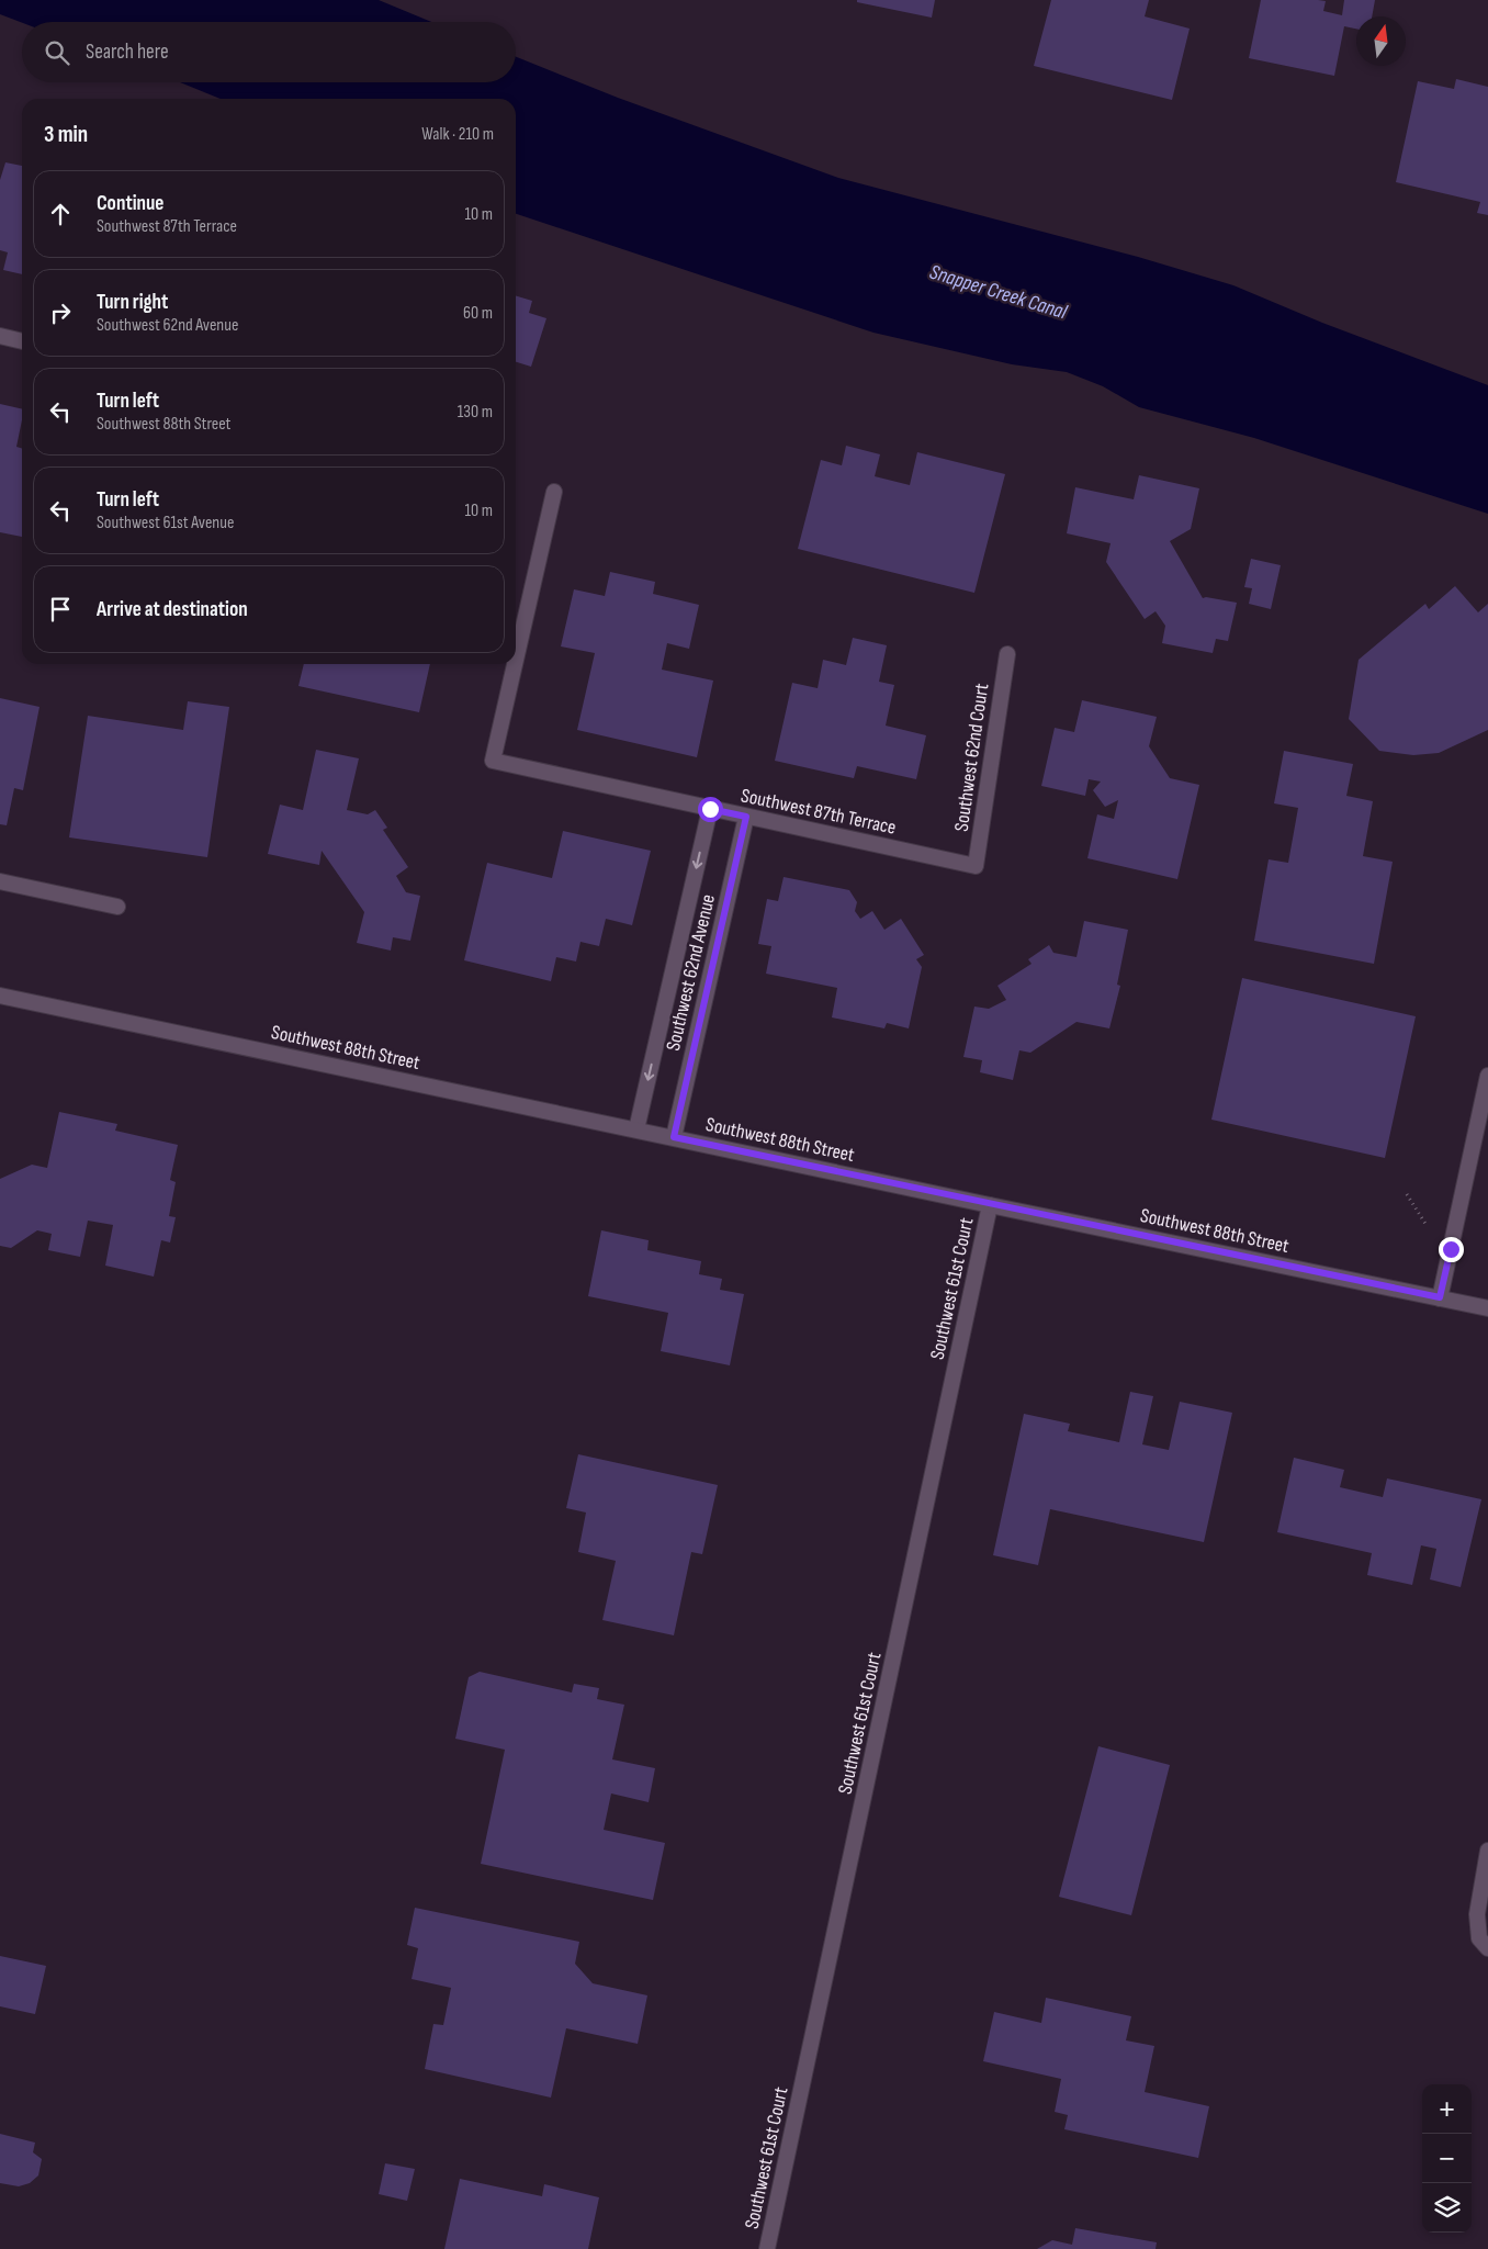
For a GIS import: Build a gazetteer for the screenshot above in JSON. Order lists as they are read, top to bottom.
{
  "streets": {
    "street": [
      "Southwest 62nd Court",
      "Southwest 87th Terrace",
      "Southwest 62nd Avenue",
      "Southwest 88th Street",
      "Southwest 61st Court"
    ]
  },
  "crossings": [
    ["Southwest 62nd Court", "Southwest 87th Terrace"],
    ["Southwest 87th Terrace", "Southwest 62nd Avenue"],
    ["Southwest 62nd Avenue", "Southwest 88th Street"],
    ["Southwest 88th Street", "Southwest 61st Court"]
  ],
  "water": ["Snapper Creek Canal"],
  "north": "top",
  "page": {
    "search": "Search here",
    "heading": ["3 min", "Walk · 210 m"],
    "list": [
      ["Continue", "Southwest 87th Terrace", "10 m"],
      ["Turn right", "Southwest 62nd Avenue", "60 m"],
      ["Turn left", "Southwest 88th Street", "130 m"],
      ["Turn left", "Southwest 61st Avenue", "10 m"],
      "Arrive at destination"
    ],
    "map_buttons": ["+", "−"]
  }
}
